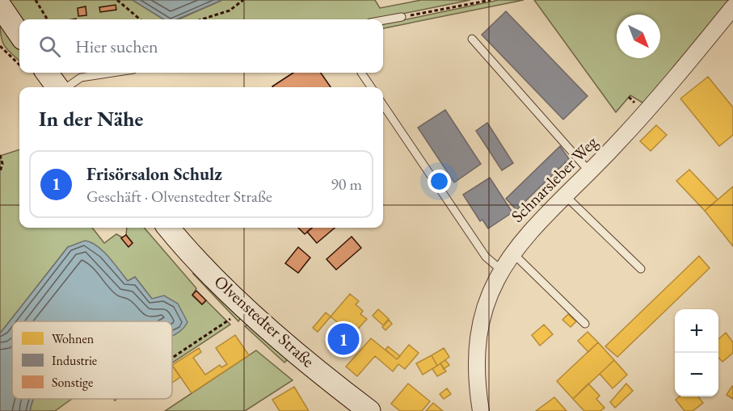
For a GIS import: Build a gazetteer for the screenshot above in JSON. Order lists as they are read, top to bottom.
{
  "streets": {
    "main road": ["Olvenstedter Straße"],
    "street": ["Schnarsleber Weg"]
  },
  "legend": ["Wohnen", "Industrie", "Sonstige"],
  "north": "bottom right",
  "page": {
    "search": "Hier suchen",
    "heading": "In der Nähe",
    "list": [
      {
        "mark": "1",
        "name": "Frisörsalon Schulz",
        "note": "Geschäft · Olvenstedter Straße",
        "value": "90 m"
      }
    ],
    "map_buttons": ["+", "−"],
    "pins": "1"
  }
}
